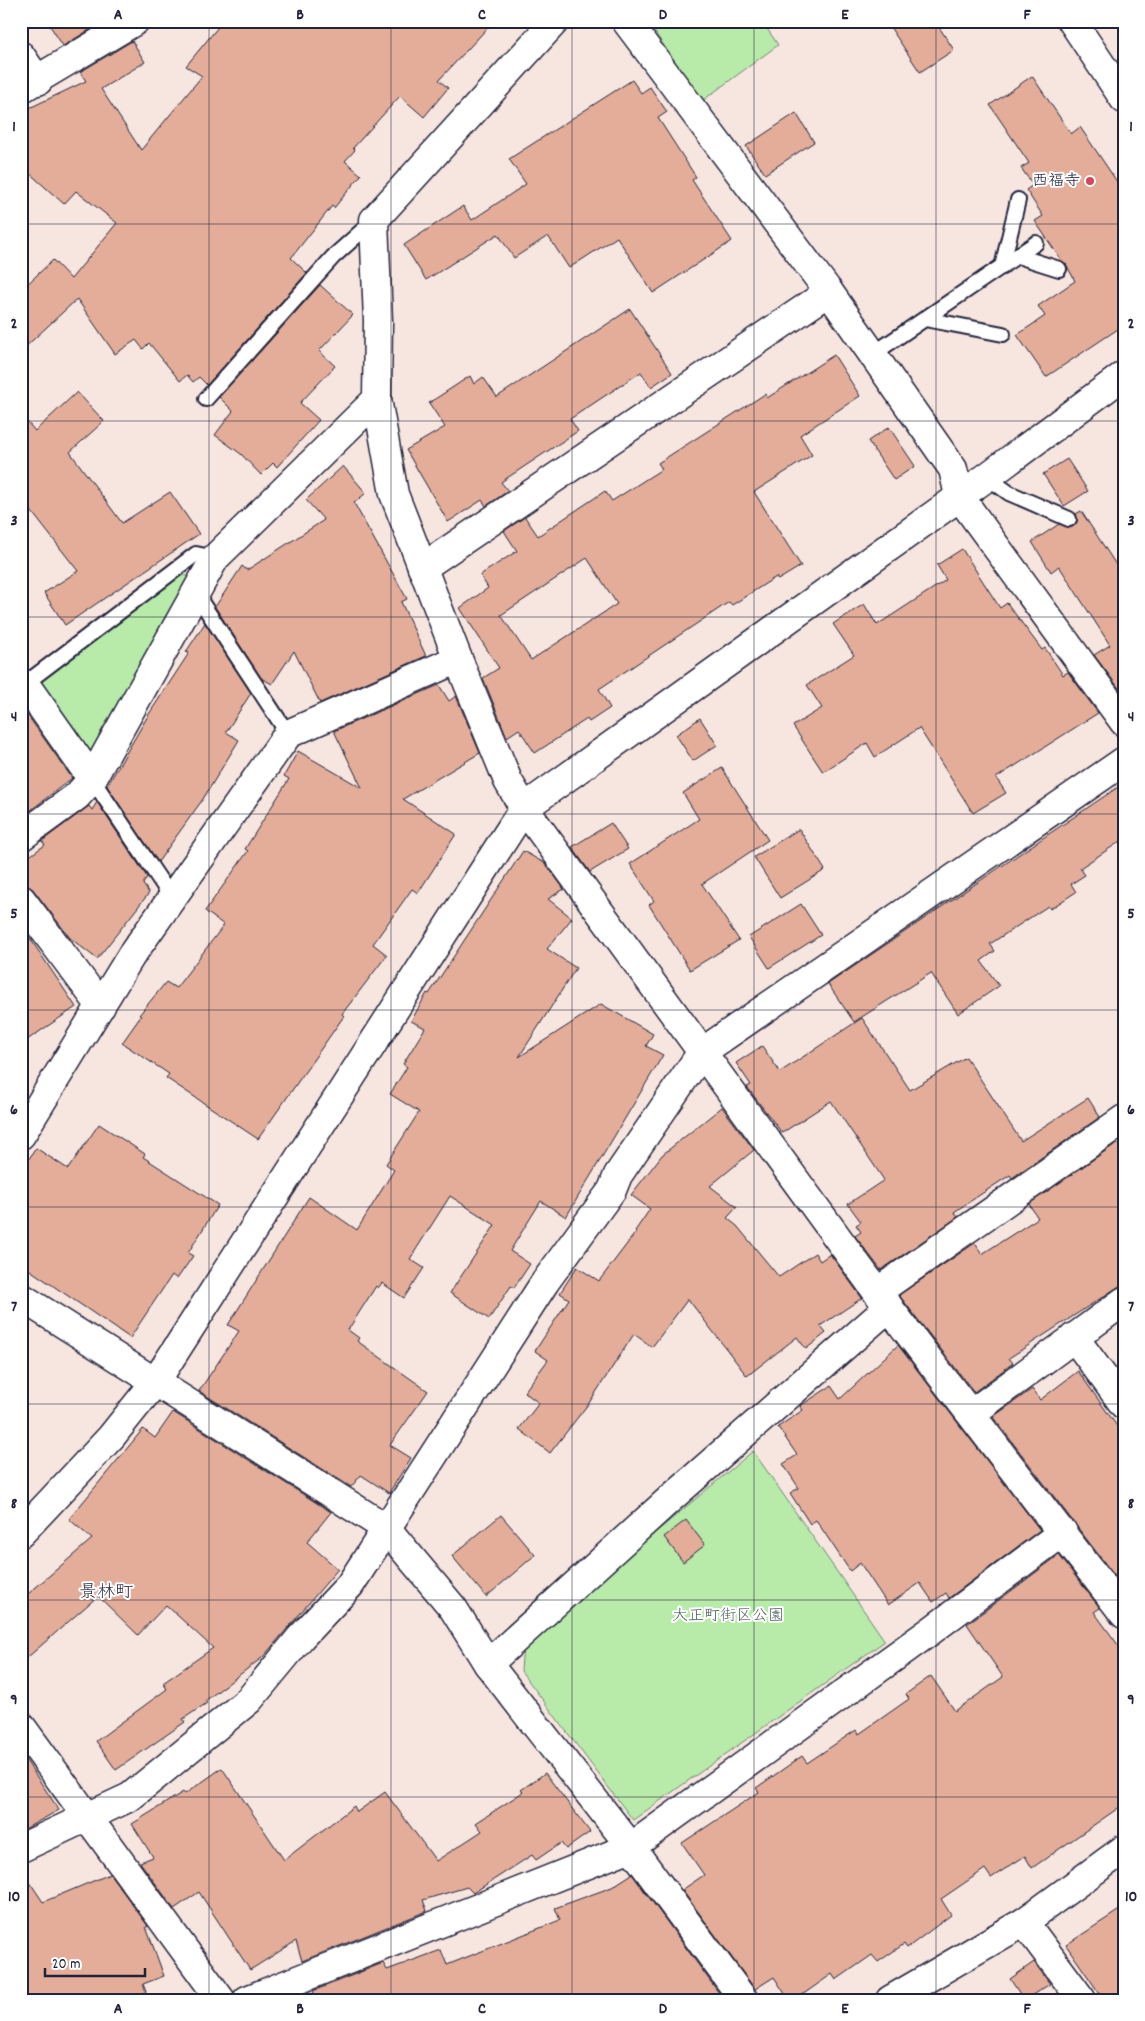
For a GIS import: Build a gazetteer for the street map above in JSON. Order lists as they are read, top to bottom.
{
  "districts": ["景林町"],
  "parks": ["大正町街区公園"],
  "places": ["西福寺"],
  "scale_bar": "20 m",
  "grid": {
    "columns": [
      "A",
      "B",
      "C",
      "D",
      "E",
      "F"
    ],
    "rows": [
      "1",
      "2",
      "3",
      "4",
      "5",
      "6",
      "7",
      "8",
      "9",
      "10"
    ]
  }
}
